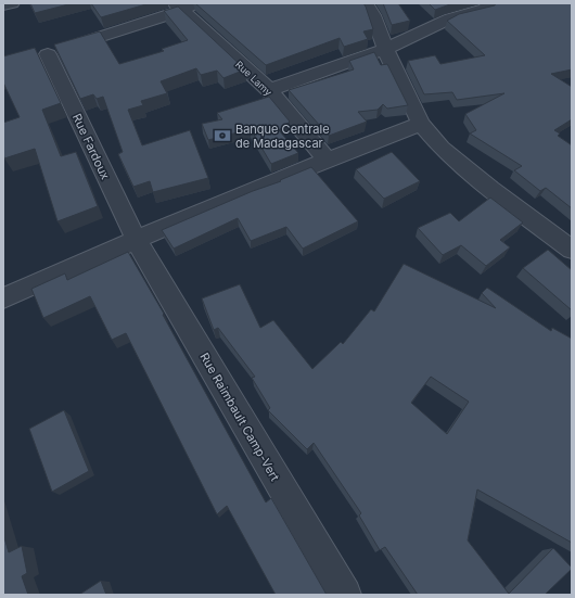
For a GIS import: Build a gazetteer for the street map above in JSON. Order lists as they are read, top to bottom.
{
  "streets": {
    "street": ["Rue Lamy", "Rue Fardoux", "Rue Raimbault Camp-Vert"]
  },
  "crossings": [
    ["Rue Lamy", "Rue Fardoux"],
    ["Rue Fardoux", "Rue Raimbault Camp-Vert"]
  ],
  "places": {
    "bank": ["Banque Centrale de Madagascar"]
  }
}
